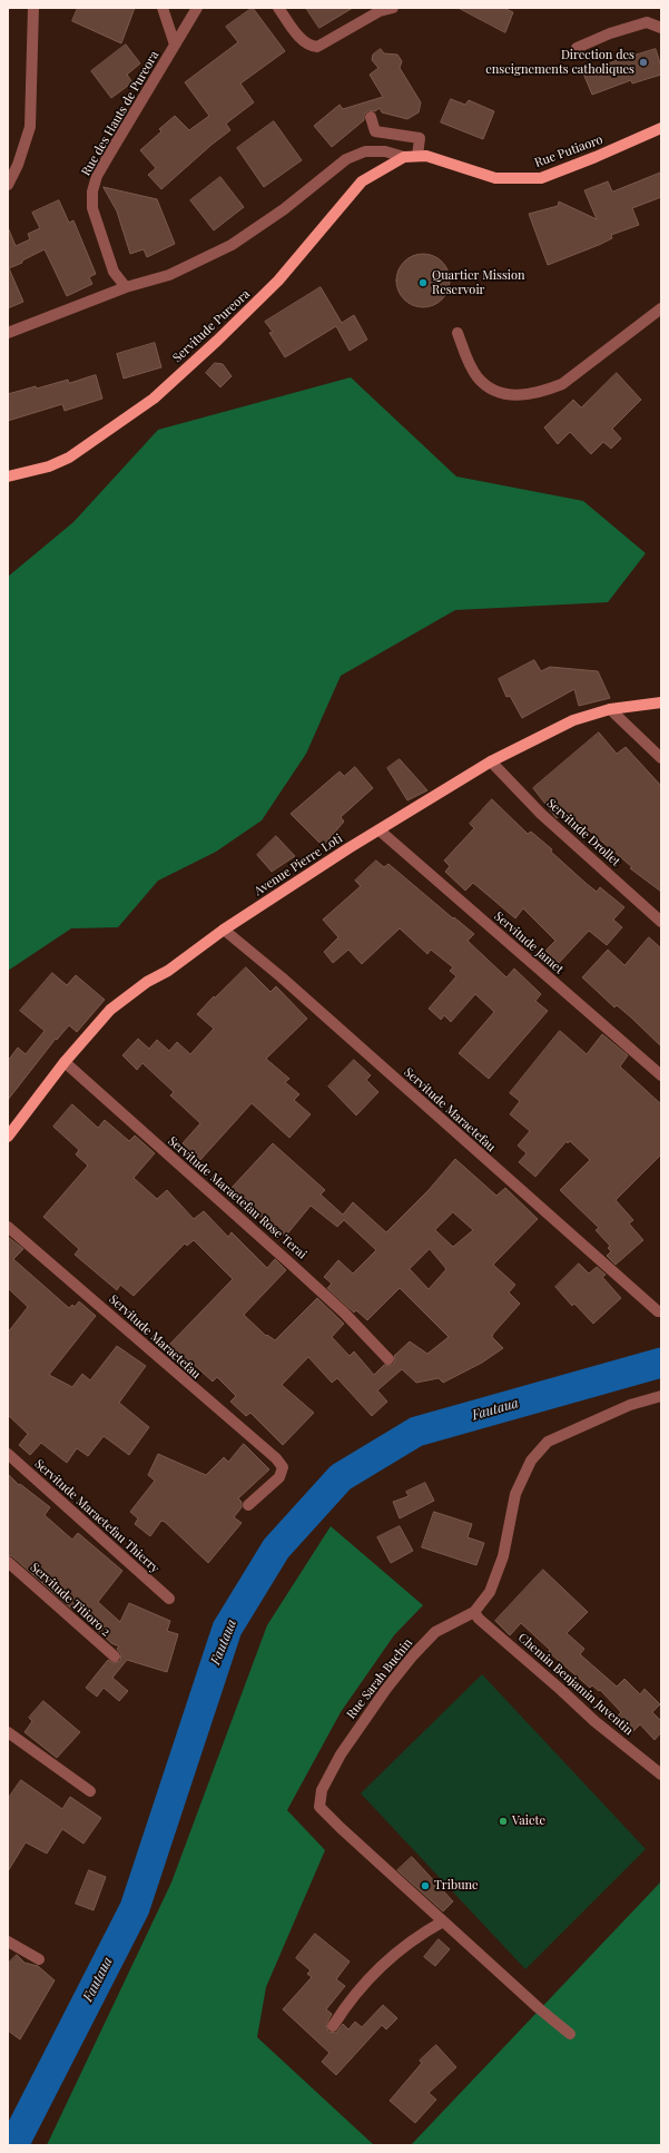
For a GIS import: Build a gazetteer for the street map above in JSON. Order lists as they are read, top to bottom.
{
  "streets": {
    "main road": ["Rue Putiaoro", "Servitude Pureora", "Avenue Pierre Loti"],
    "street": [
      "Rue des Hauts de Pureora",
      "Servitude Drollet",
      "Servitude Jamet",
      "Servitude Maraetefau",
      "Servitude Maraetefau Rose Terai",
      "Servitude Maraetefau Thierry",
      "Servitude Titioro 2",
      "Rue Sarah Buchin",
      "Chemin Benjamin Juventin"
    ]
  },
  "crossings": [
    ["Rue Putiaoro", "Servitude Pureora"],
    ["Servitude Drollet", "Avenue Pierre Loti"],
    ["Avenue Pierre Loti", "Servitude Jamet"],
    ["Avenue Pierre Loti", "Servitude Maraetefau"],
    ["Avenue Pierre Loti", "Servitude Maraetefau Rose Terai"],
    ["Rue Sarah Buchin", "Chemin Benjamin Juventin"]
  ],
  "water": ["Fautaua"],
  "places": [
    "Direction des enseignements catholiques",
    "Quartier Mission Reservoir",
    "Vaiete",
    "Tribune"
  ]
}
